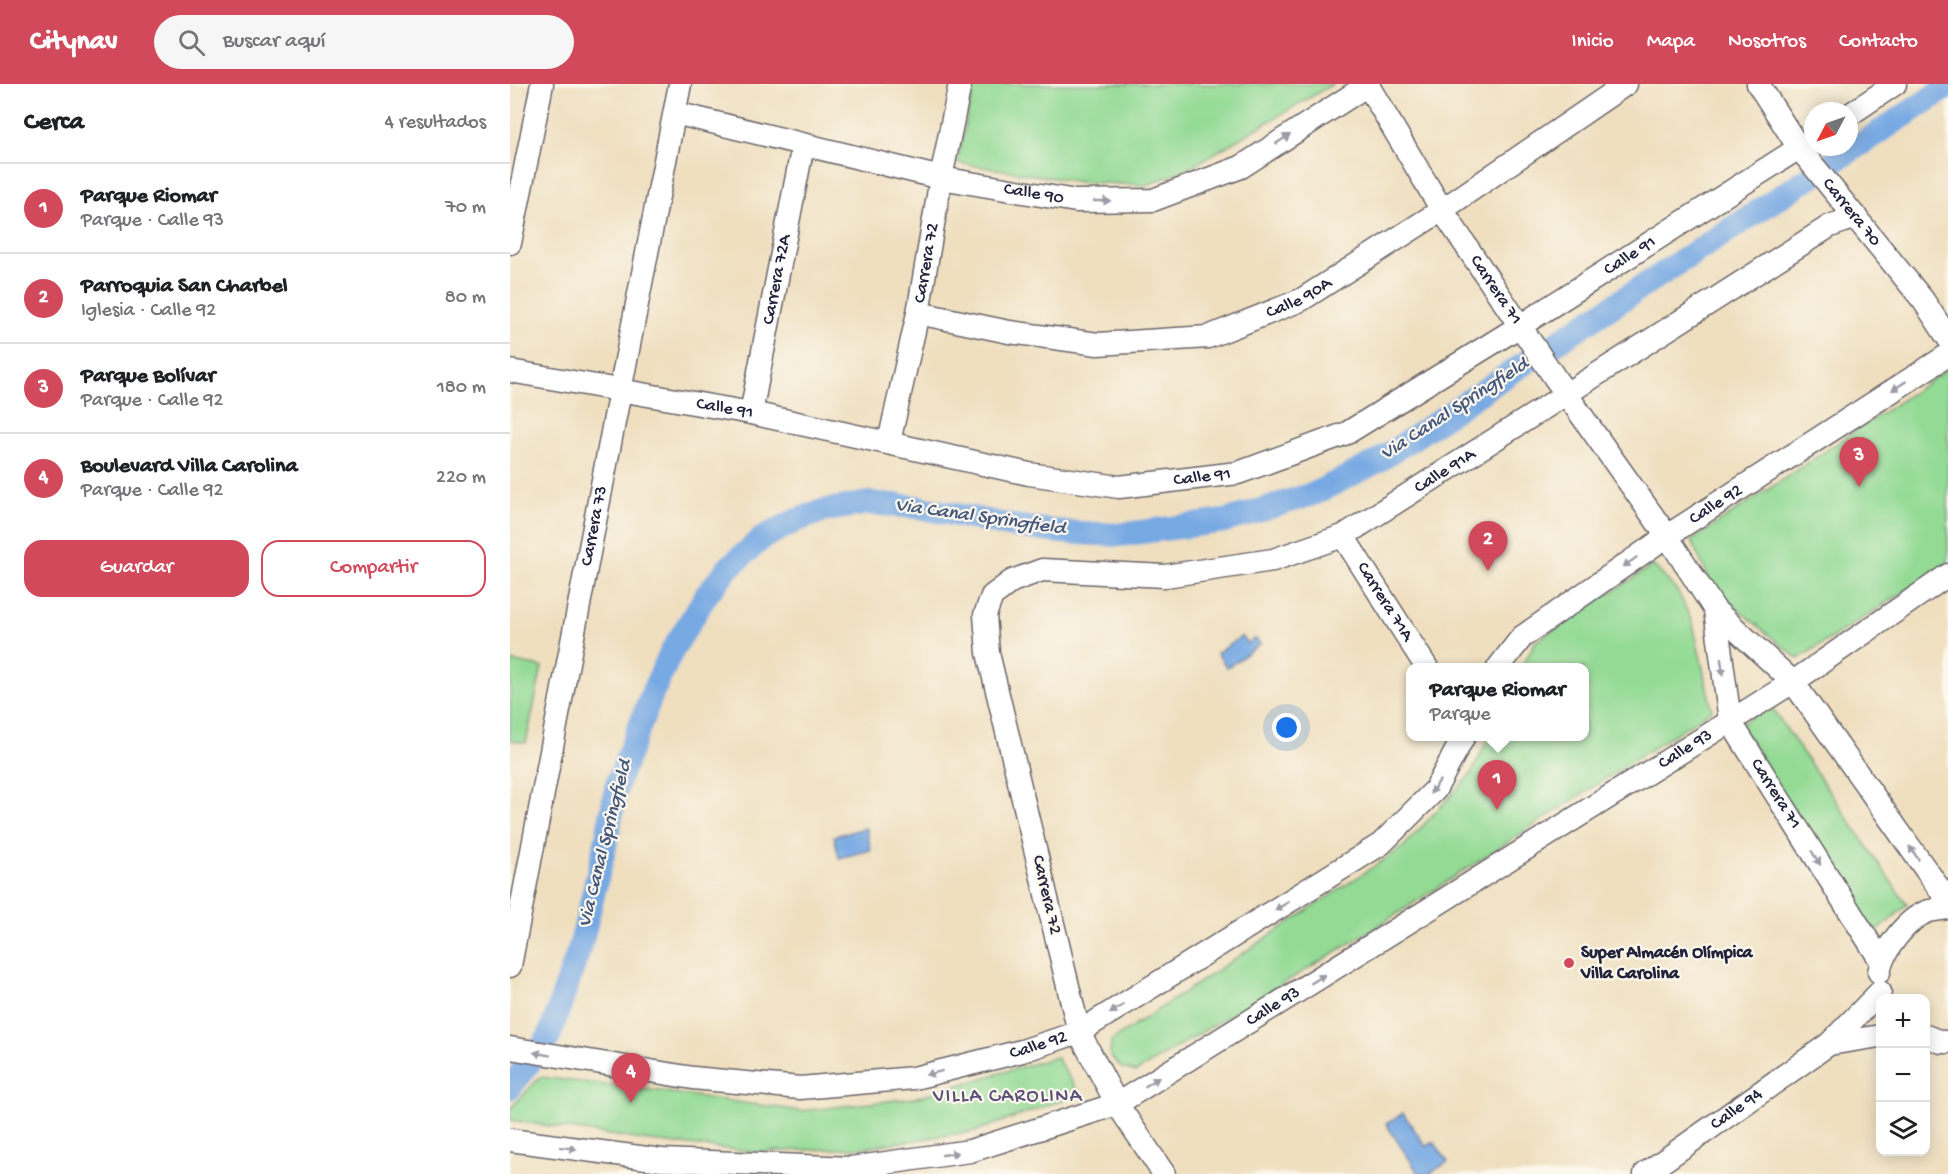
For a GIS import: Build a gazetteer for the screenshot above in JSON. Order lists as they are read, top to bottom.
{
  "streets": {
    "street": [
      "Calle 90",
      "Carrera 70",
      "Calle 91",
      "Carrera 72",
      "Carrera 72A",
      "Carrera 71",
      "Calle 90A",
      "Calle 91A",
      "Calle 92",
      "Carrera 73",
      "Carrera 71A",
      "Calle 93",
      "Calle 94"
    ]
  },
  "crossings": [
    ["Calle 90", "Carrera 72"],
    ["Calle 90", "Carrera 72A"],
    ["Calle 90", "Carrera 71"],
    ["Calle 90", "Carrera 73"],
    ["Carrera 70", "Calle 91A"],
    ["Calle 91", "Carrera 72"],
    ["Calle 91", "Carrera 72A"],
    ["Calle 91", "Carrera 71"],
    ["Calle 91", "Carrera 73"],
    ["Carrera 72", "Calle 90A"],
    ["Carrera 72", "Calle 91A"],
    ["Carrera 72", "Calle 92"],
    ["Carrera 72", "Calle 93"],
    ["Carrera 71", "Calle 90A"],
    ["Carrera 71", "Calle 91A"],
    ["Carrera 71", "Calle 92"],
    ["Carrera 71", "Calle 93"],
    ["Calle 91A", "Carrera 71A"]
  ],
  "one_way": ["Calle 90", "Calle 92", "Calle 93"],
  "districts": ["VILLA CAROLINA"],
  "water": ["Via Canal Springfield"],
  "places": ["Super Almacén Olímpica Villa Carolina"],
  "north": "bottom left",
  "page": {
    "header": "Citynav",
    "search": "Buscar aquí",
    "nav": [
      "Inicio",
      "Mapa",
      "Nosotros",
      "Contacto"
    ],
    "heading": ["Cerca", "4 resultados"],
    "list": [
      {
        "mark": "1",
        "name": "Parque Riomar",
        "note": "Parque · Calle 93",
        "value": "70 m"
      },
      {
        "mark": "2",
        "name": "Parroquia San Charbel",
        "note": "Iglesia · Calle 92",
        "value": "80 m"
      },
      {
        "mark": "3",
        "name": "Parque Bolívar",
        "note": "Parque · Calle 92",
        "value": "180 m"
      },
      {
        "mark": "4",
        "name": "Boulevard Villa Carolina",
        "note": "Parque · Calle 92",
        "value": "220 m"
      }
    ],
    "pins": [
      "3",
      "2",
      "1",
      "4"
    ],
    "buttons": ["Guardar", "Compartir"],
    "popup": ["Parque Riomar", "Parque"],
    "map_buttons": ["+", "−"]
  }
}
